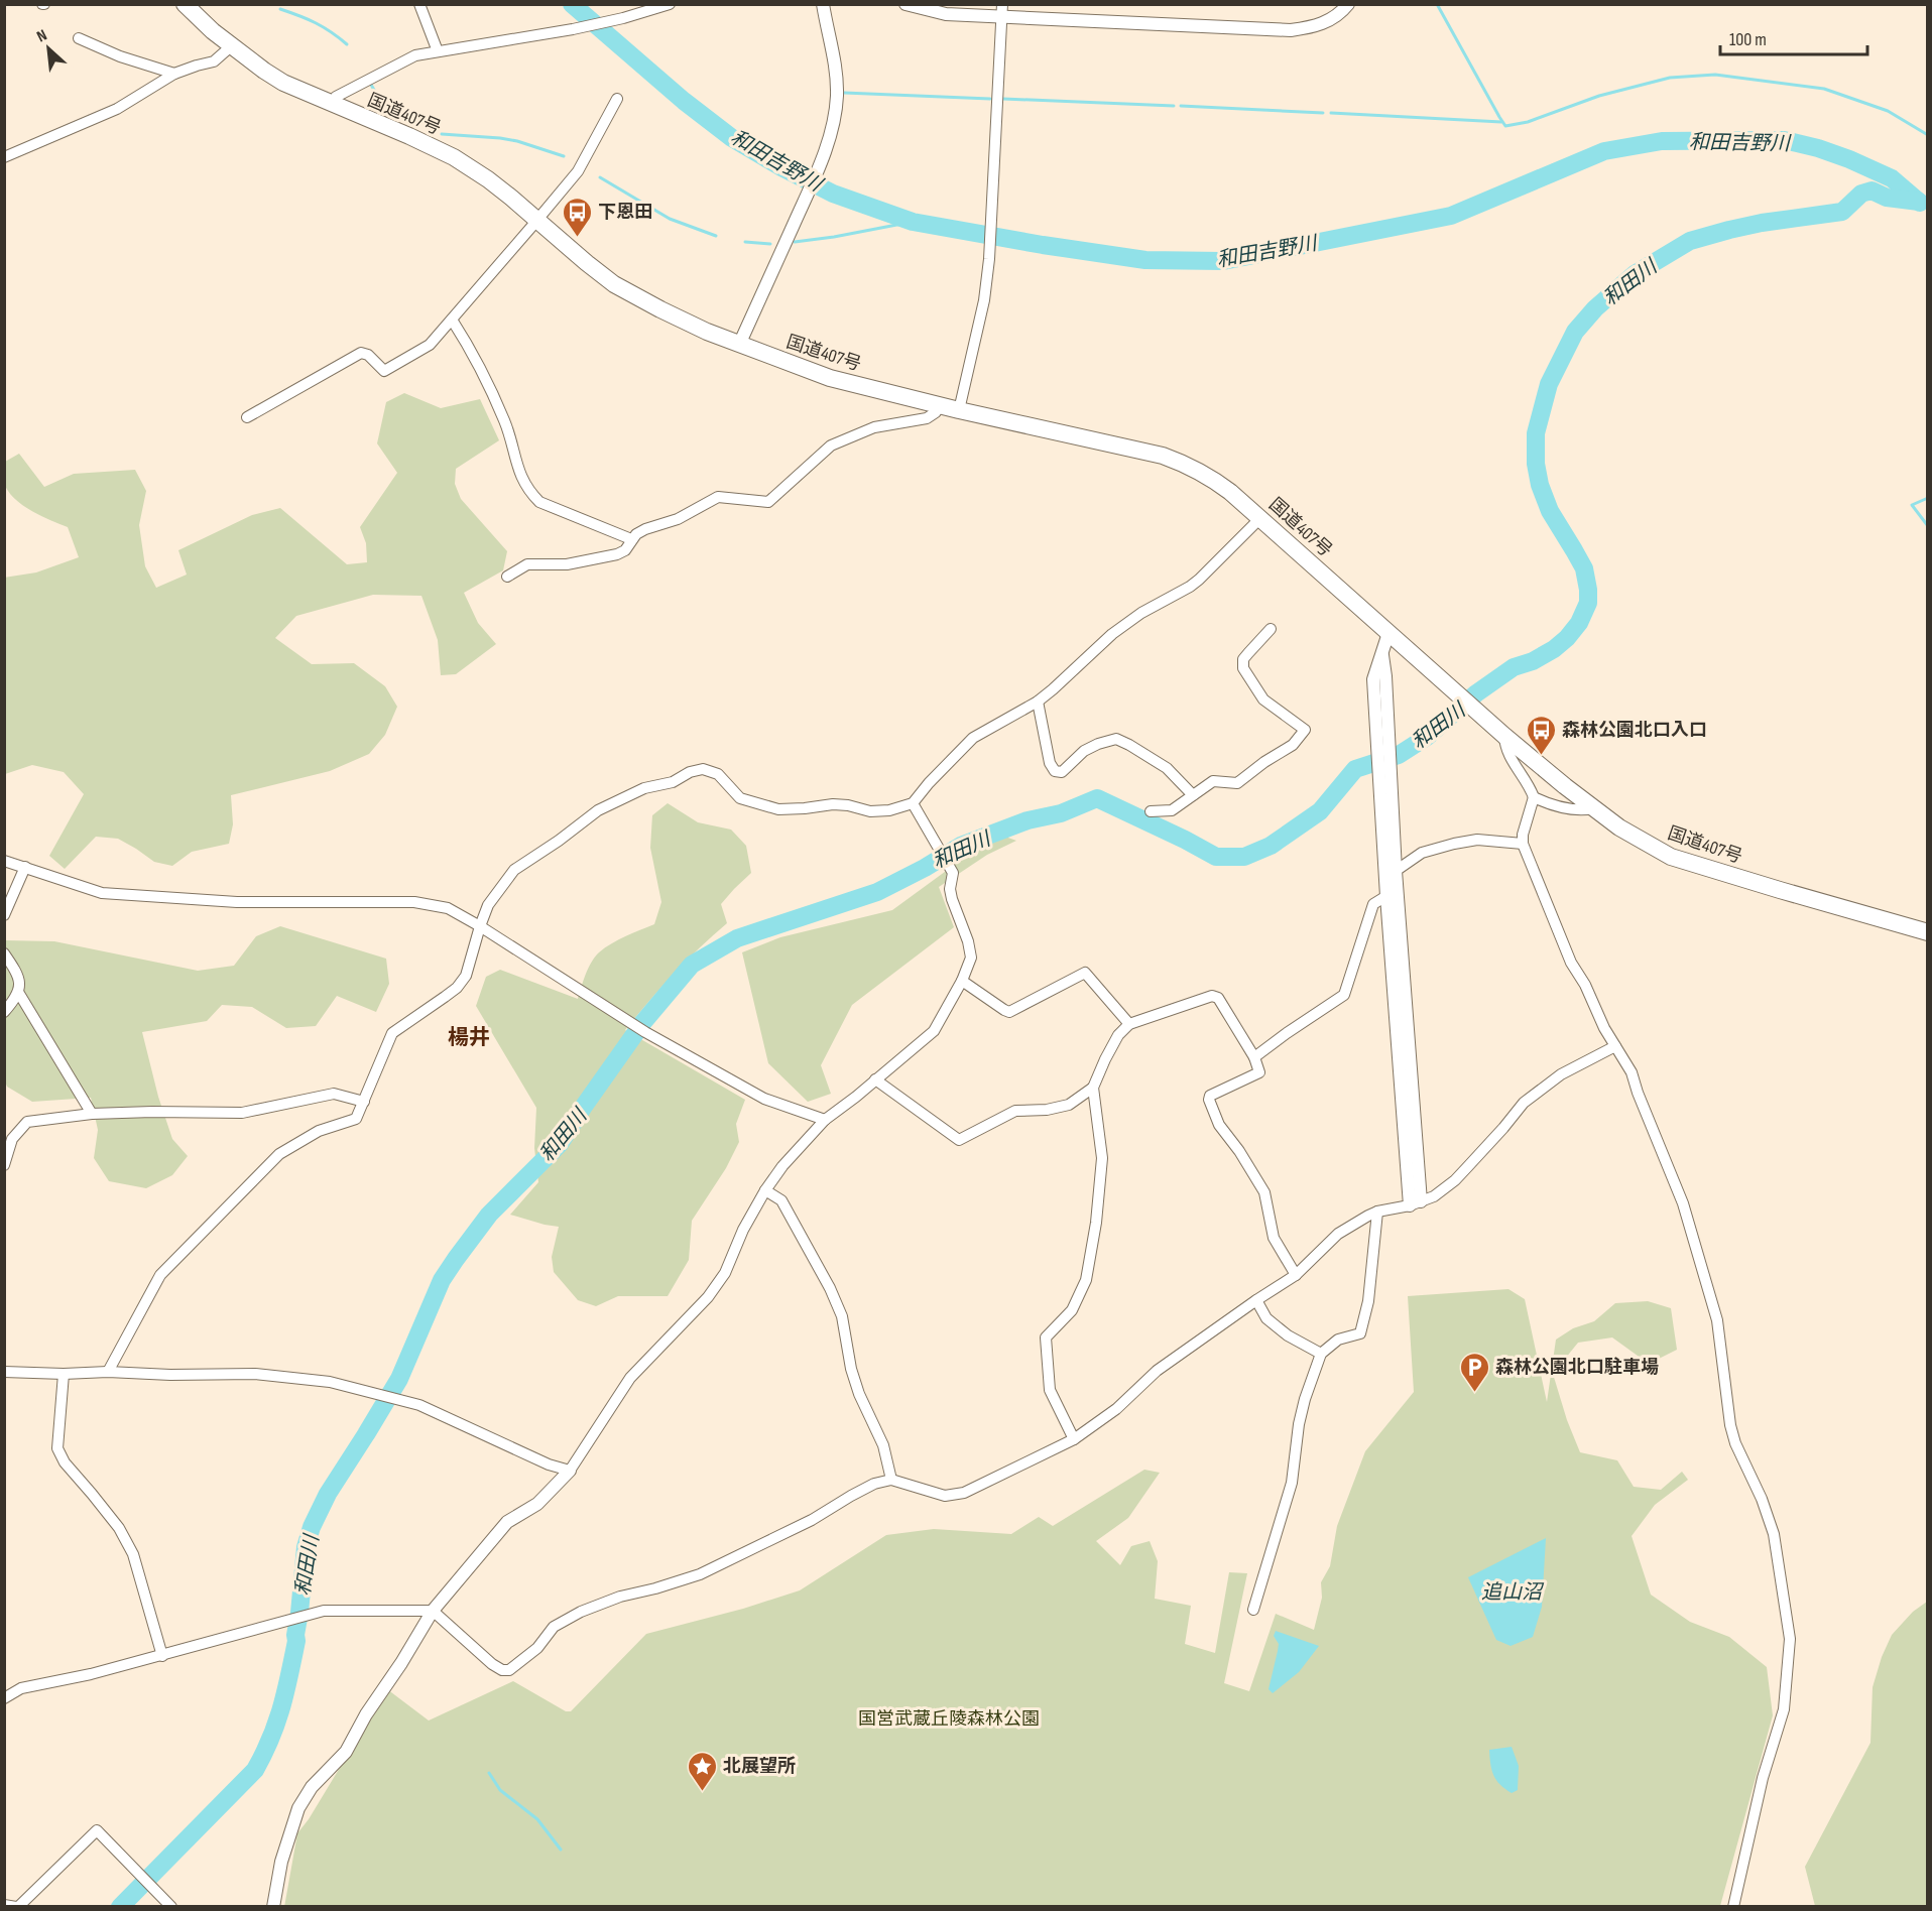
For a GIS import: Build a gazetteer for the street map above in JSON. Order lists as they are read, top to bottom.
{
  "streets": {
    "highway": ["国道407号"]
  },
  "districts": ["楊井"],
  "water": ["和田吉野川", "和田川", "追山沼"],
  "parks": ["国営武蔵丘陵森林公園"],
  "places": {
    "bus stop": ["下恩田", "森林公園北口入口"],
    "parking": ["森林公園北口駐車場"],
    "place": ["北展望所"]
  },
  "scale_bar": "100 m",
  "north": "top left"
}
